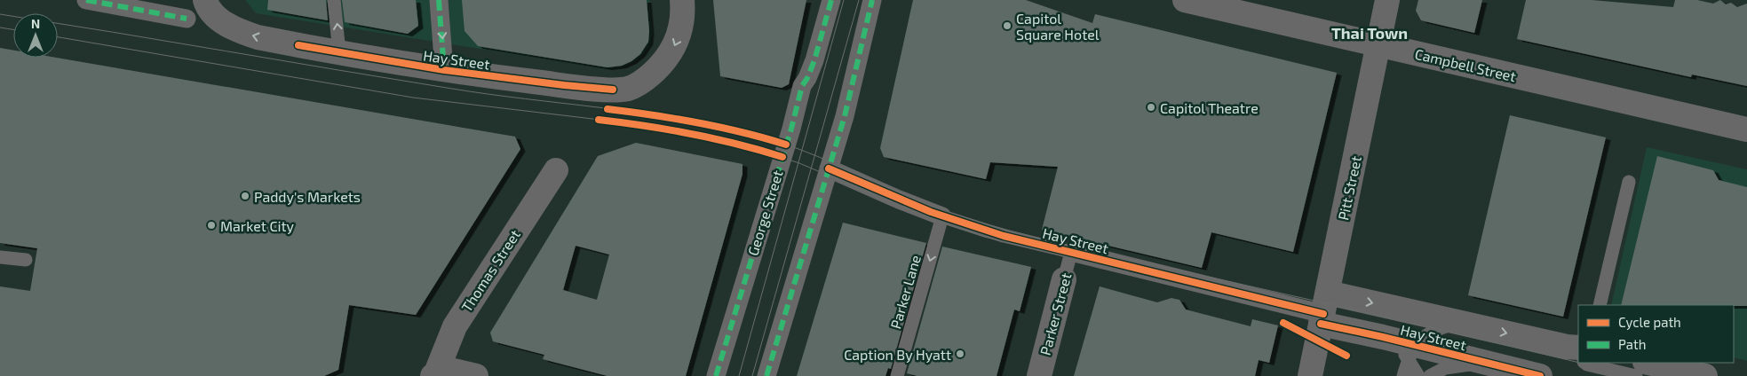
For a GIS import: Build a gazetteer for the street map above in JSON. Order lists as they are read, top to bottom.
{
  "streets": {
    "street": [
      "Hay Street",
      "Campbell Street",
      "Pitt Street",
      "George Street",
      "Thomas Street",
      "Parker Street"
    ],
    "lane": ["Parker Lane"]
  },
  "crossings": [
    ["Hay Street", "Pitt Street"],
    ["Hay Street", "Parker Lane"],
    ["Hay Street", "Parker Street"],
    ["Campbell Street", "Pitt Street"]
  ],
  "one_way": ["Parker Lane"],
  "districts": ["Thai Town"],
  "places": [
    "Capitol Square Hotel",
    "Capitol Theatre",
    "Paddy's Markets",
    "Market City",
    "Caption By Hyatt"
  ],
  "legend": ["Cycle path", "Path"],
  "north": "top"
}
